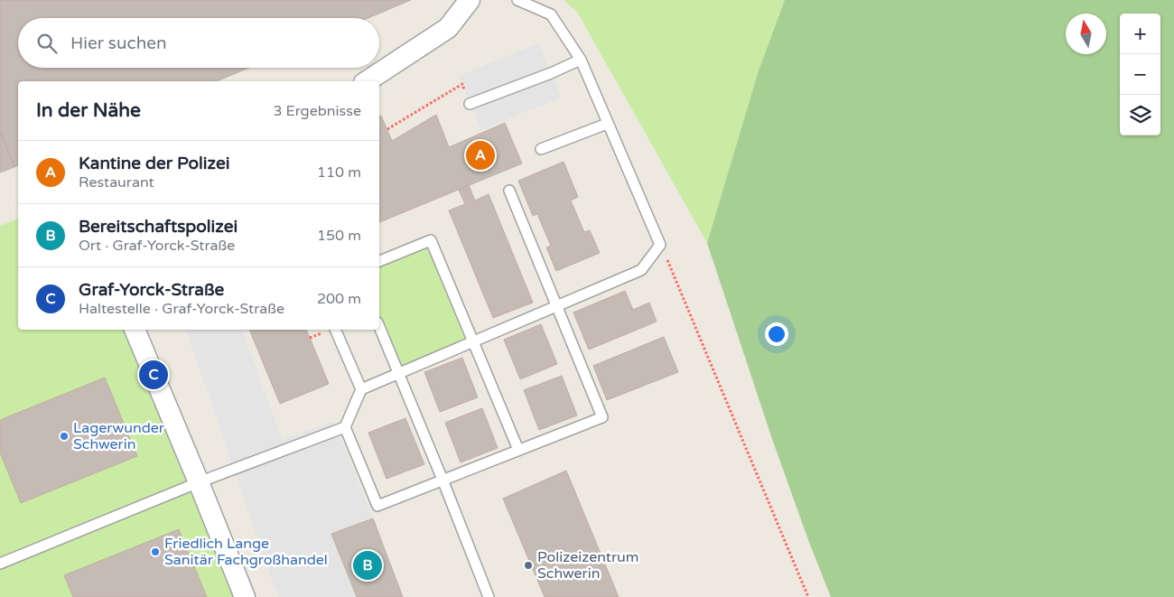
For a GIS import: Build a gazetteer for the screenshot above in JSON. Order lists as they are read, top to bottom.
{
  "places": ["Lagerwunder Schwerin", "Friedlich Lange Sanitär Fachgroßhandel", "Polizeizentrum Schwerin"],
  "north": "top",
  "page": {
    "map_buttons": ["+", "−"],
    "search": "Hier suchen",
    "heading": ["In der Nähe", "3 Ergebnisse"],
    "pins": ["A", "C", "B"],
    "list": [
      {
        "mark": "A",
        "name": "Kantine der Polizei",
        "note": "Restaurant",
        "value": "110 m"
      },
      {
        "mark": "B",
        "name": "Bereitschaftspolizei",
        "note": "Ort · Graf-Yorck-Straße",
        "value": "150 m"
      },
      {
        "mark": "C",
        "name": "Graf-Yorck-Straße",
        "note": "Haltestelle · Graf-Yorck-Straße",
        "value": "200 m"
      }
    ]
  }
}
